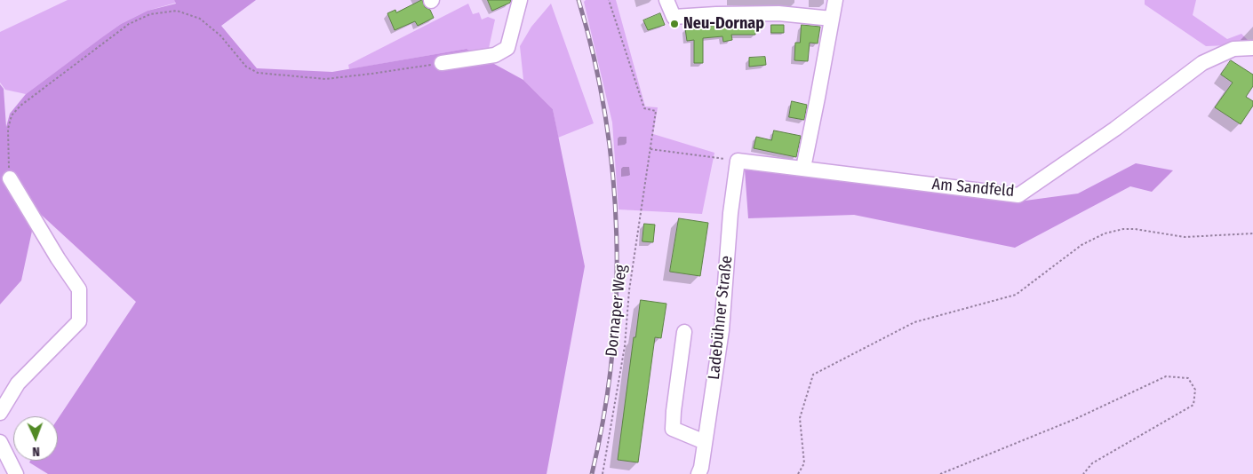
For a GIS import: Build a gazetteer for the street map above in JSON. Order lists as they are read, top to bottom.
{
  "streets": {
    "street": ["Am Sandfeld", "Ladebühner Straße"],
    "path": ["Dornaper Weg"]
  },
  "crossings": [
    ["Am Sandfeld", "Ladebühner Straße"]
  ],
  "places": ["Neu-Dornap"],
  "north": "bottom"
}
